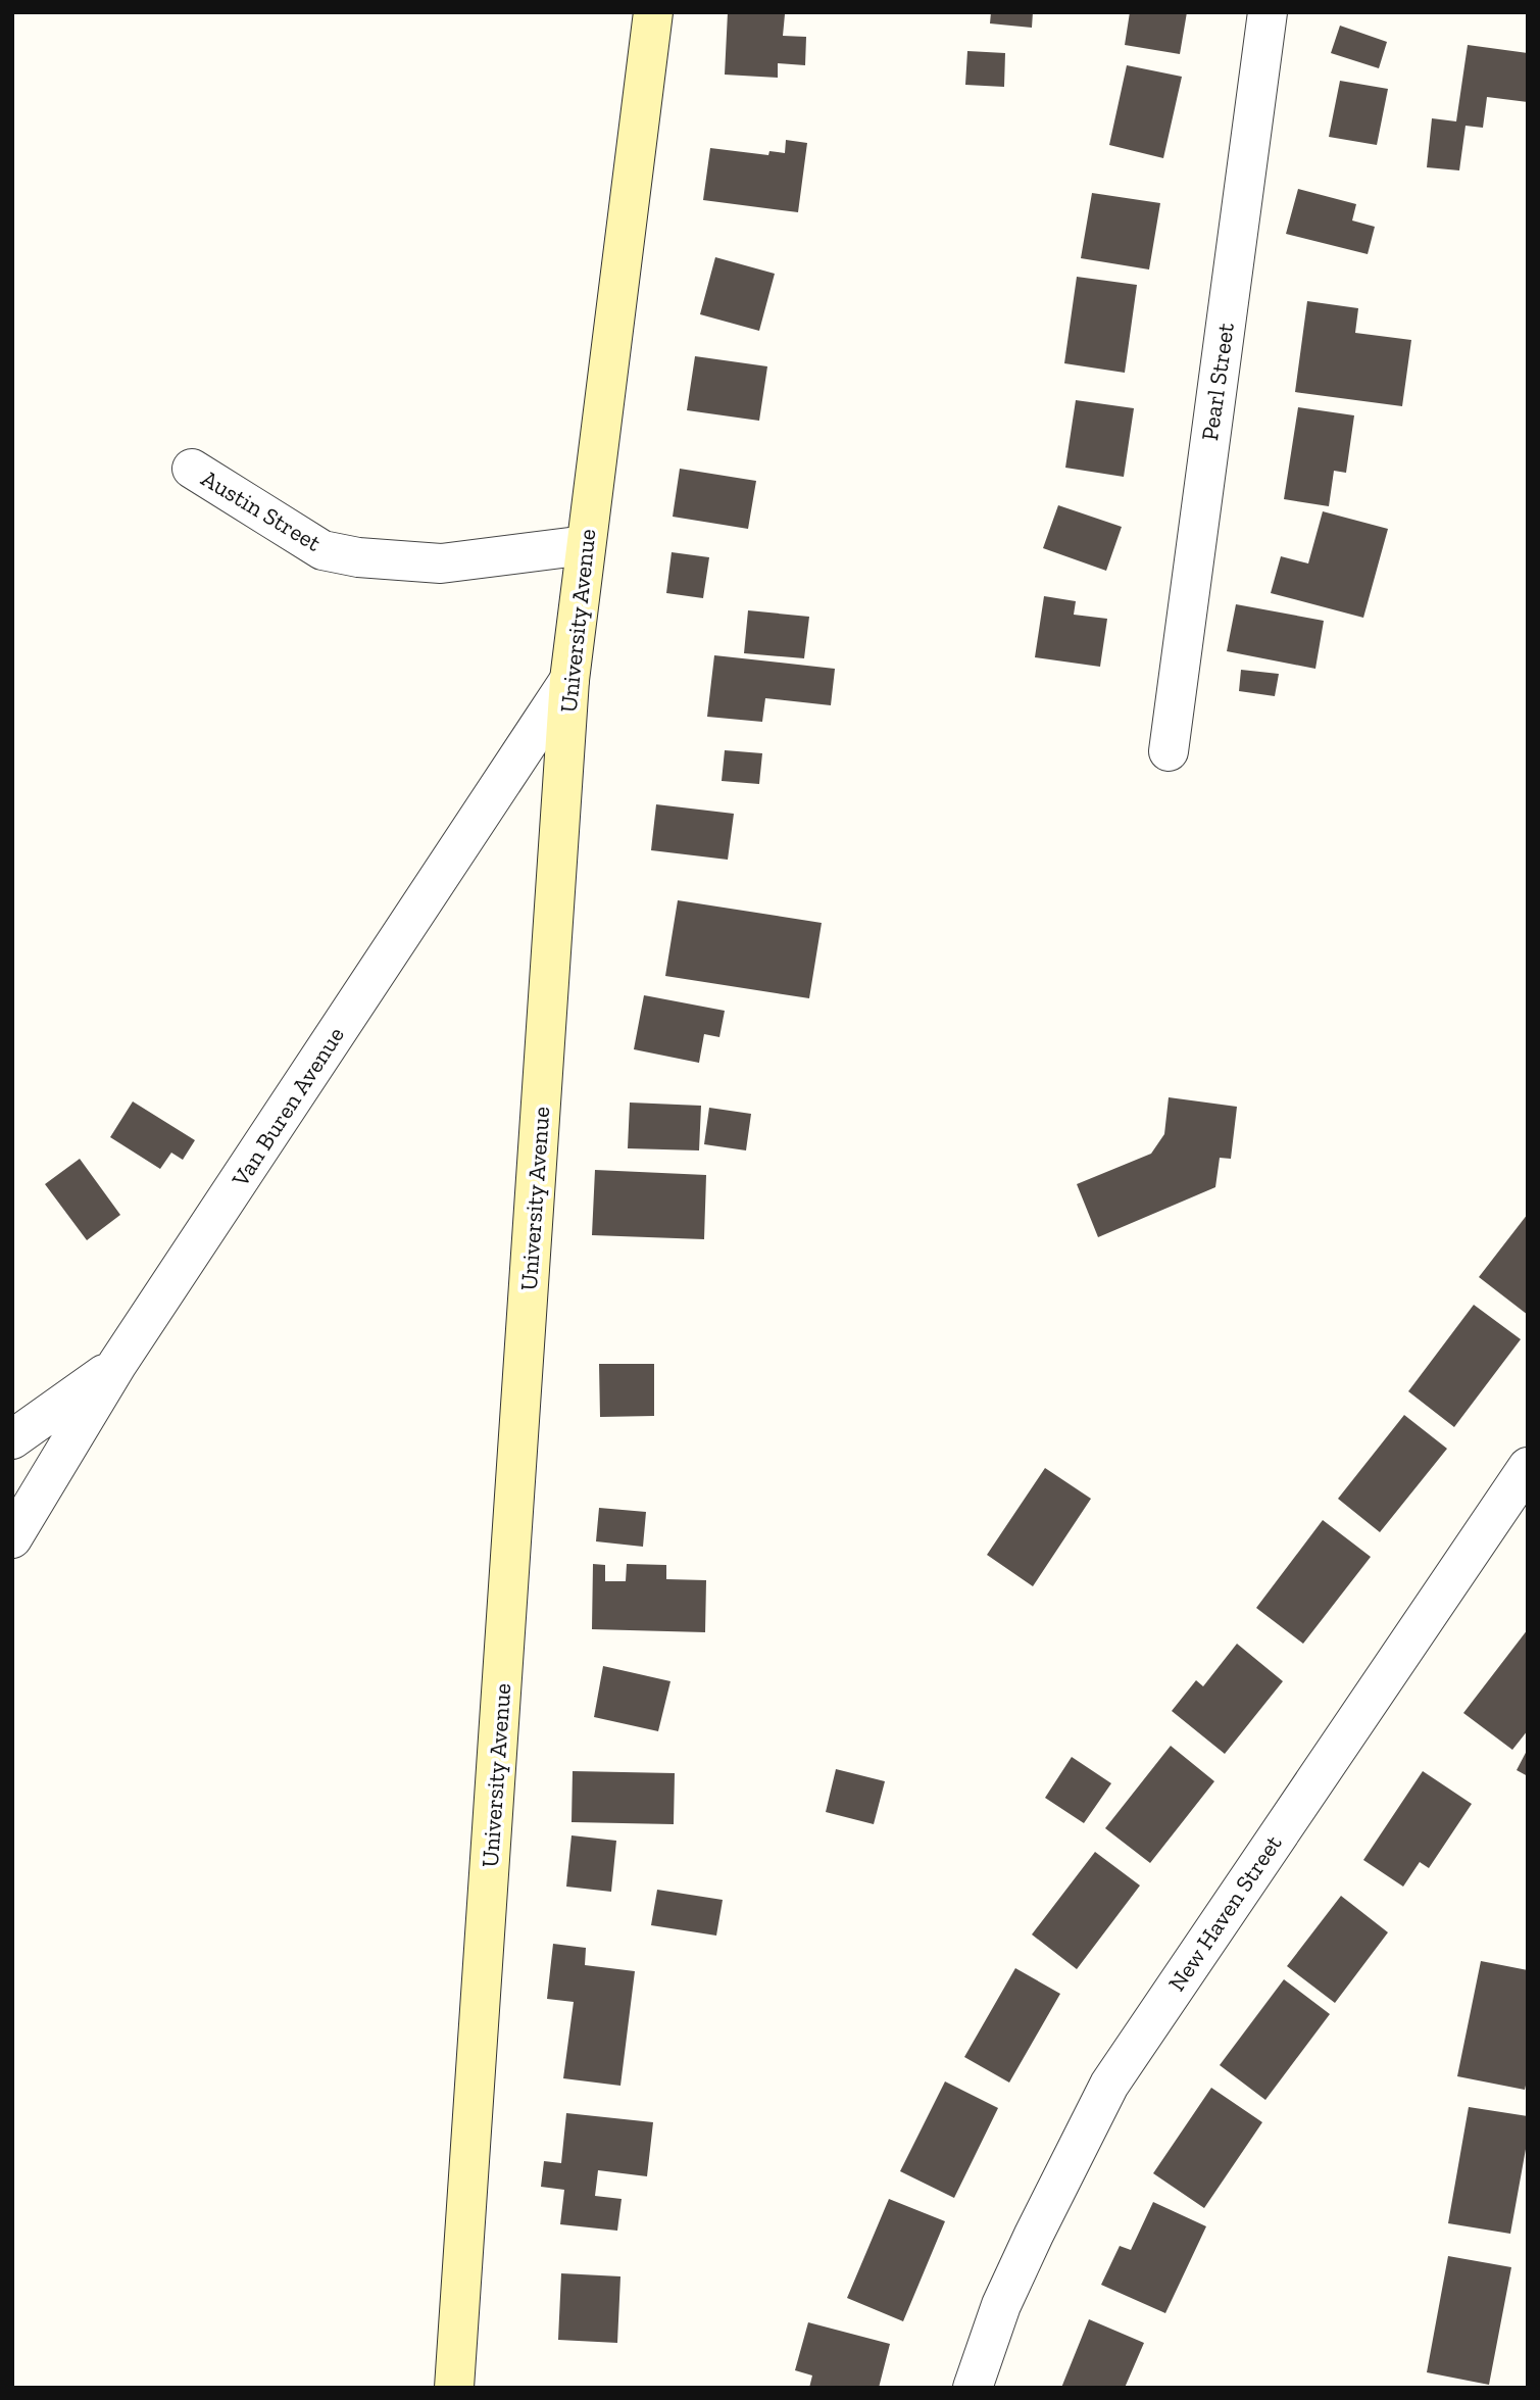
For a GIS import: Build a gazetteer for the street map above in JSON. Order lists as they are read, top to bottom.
{
  "streets": {
    "main road": ["University Avenue"],
    "street": [
      "Pearl Street",
      "Austin Street",
      "Van Buren Avenue",
      "New Haven Street"
    ]
  },
  "crossings": [
    ["Austin Street", "University Avenue"],
    ["University Avenue", "Van Buren Avenue"]
  ]
}
